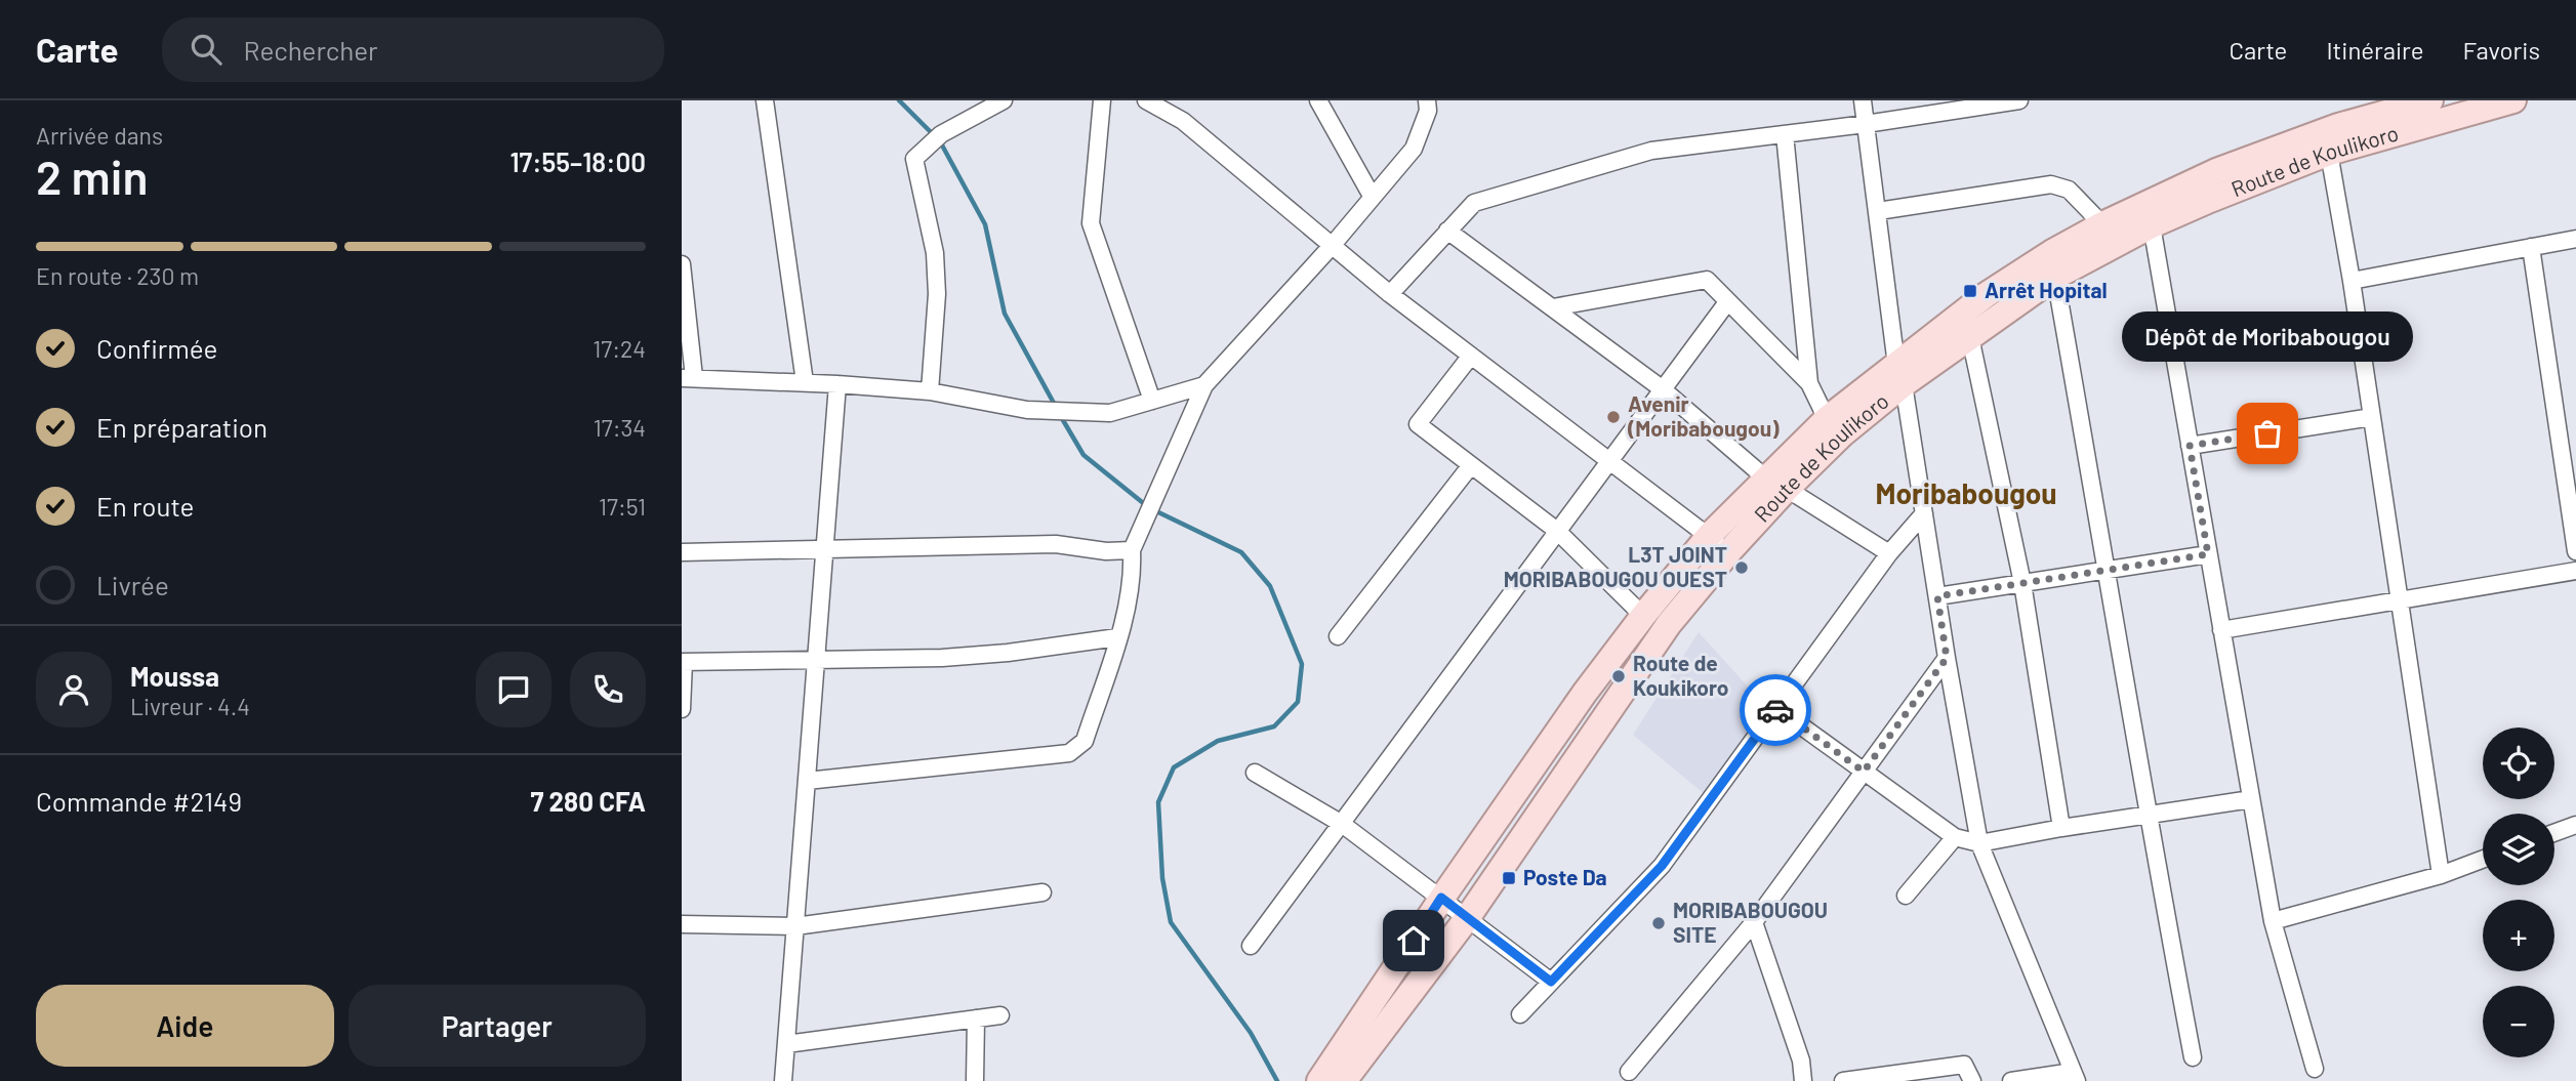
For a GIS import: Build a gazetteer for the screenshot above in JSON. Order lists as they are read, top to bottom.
{
  "streets": {
    "main road": ["Route de Koulikoro"]
  },
  "districts": ["Moribabougou"],
  "places": {
    "transit": ["Arrêt Hopital", "Poste Da"],
    "other": [
      "Avenir (Moribabougou)",
      "Dépôt de Moribabougou",
      "L3T JOINT MORIBABOUGOU OUEST",
      "Route de Koukikoro",
      "MORIBABOUGOU SITE"
    ]
  },
  "page": {
    "header": "Carte",
    "search": "Rechercher",
    "nav": ["Carte", "Itinéraire", "Favoris"],
    "heading": ["2 min", "Arrivée dans", "17:55–18:00"],
    "panel": [
      "Moussa",
      "Livreur · 4.4",
      "Commande #2149",
      "7 280 CFA"
    ],
    "bar": "En route · 230 m",
    "list": [
      ["Confirmée", "17:24"],
      ["En préparation", "17:34"],
      ["En route", "17:51"],
      "Livrée"
    ],
    "bubble": "Dépôt de Moribabougou",
    "map_buttons": ["+", "−"],
    "buttons": ["Aide", "Partager"]
  }
}
